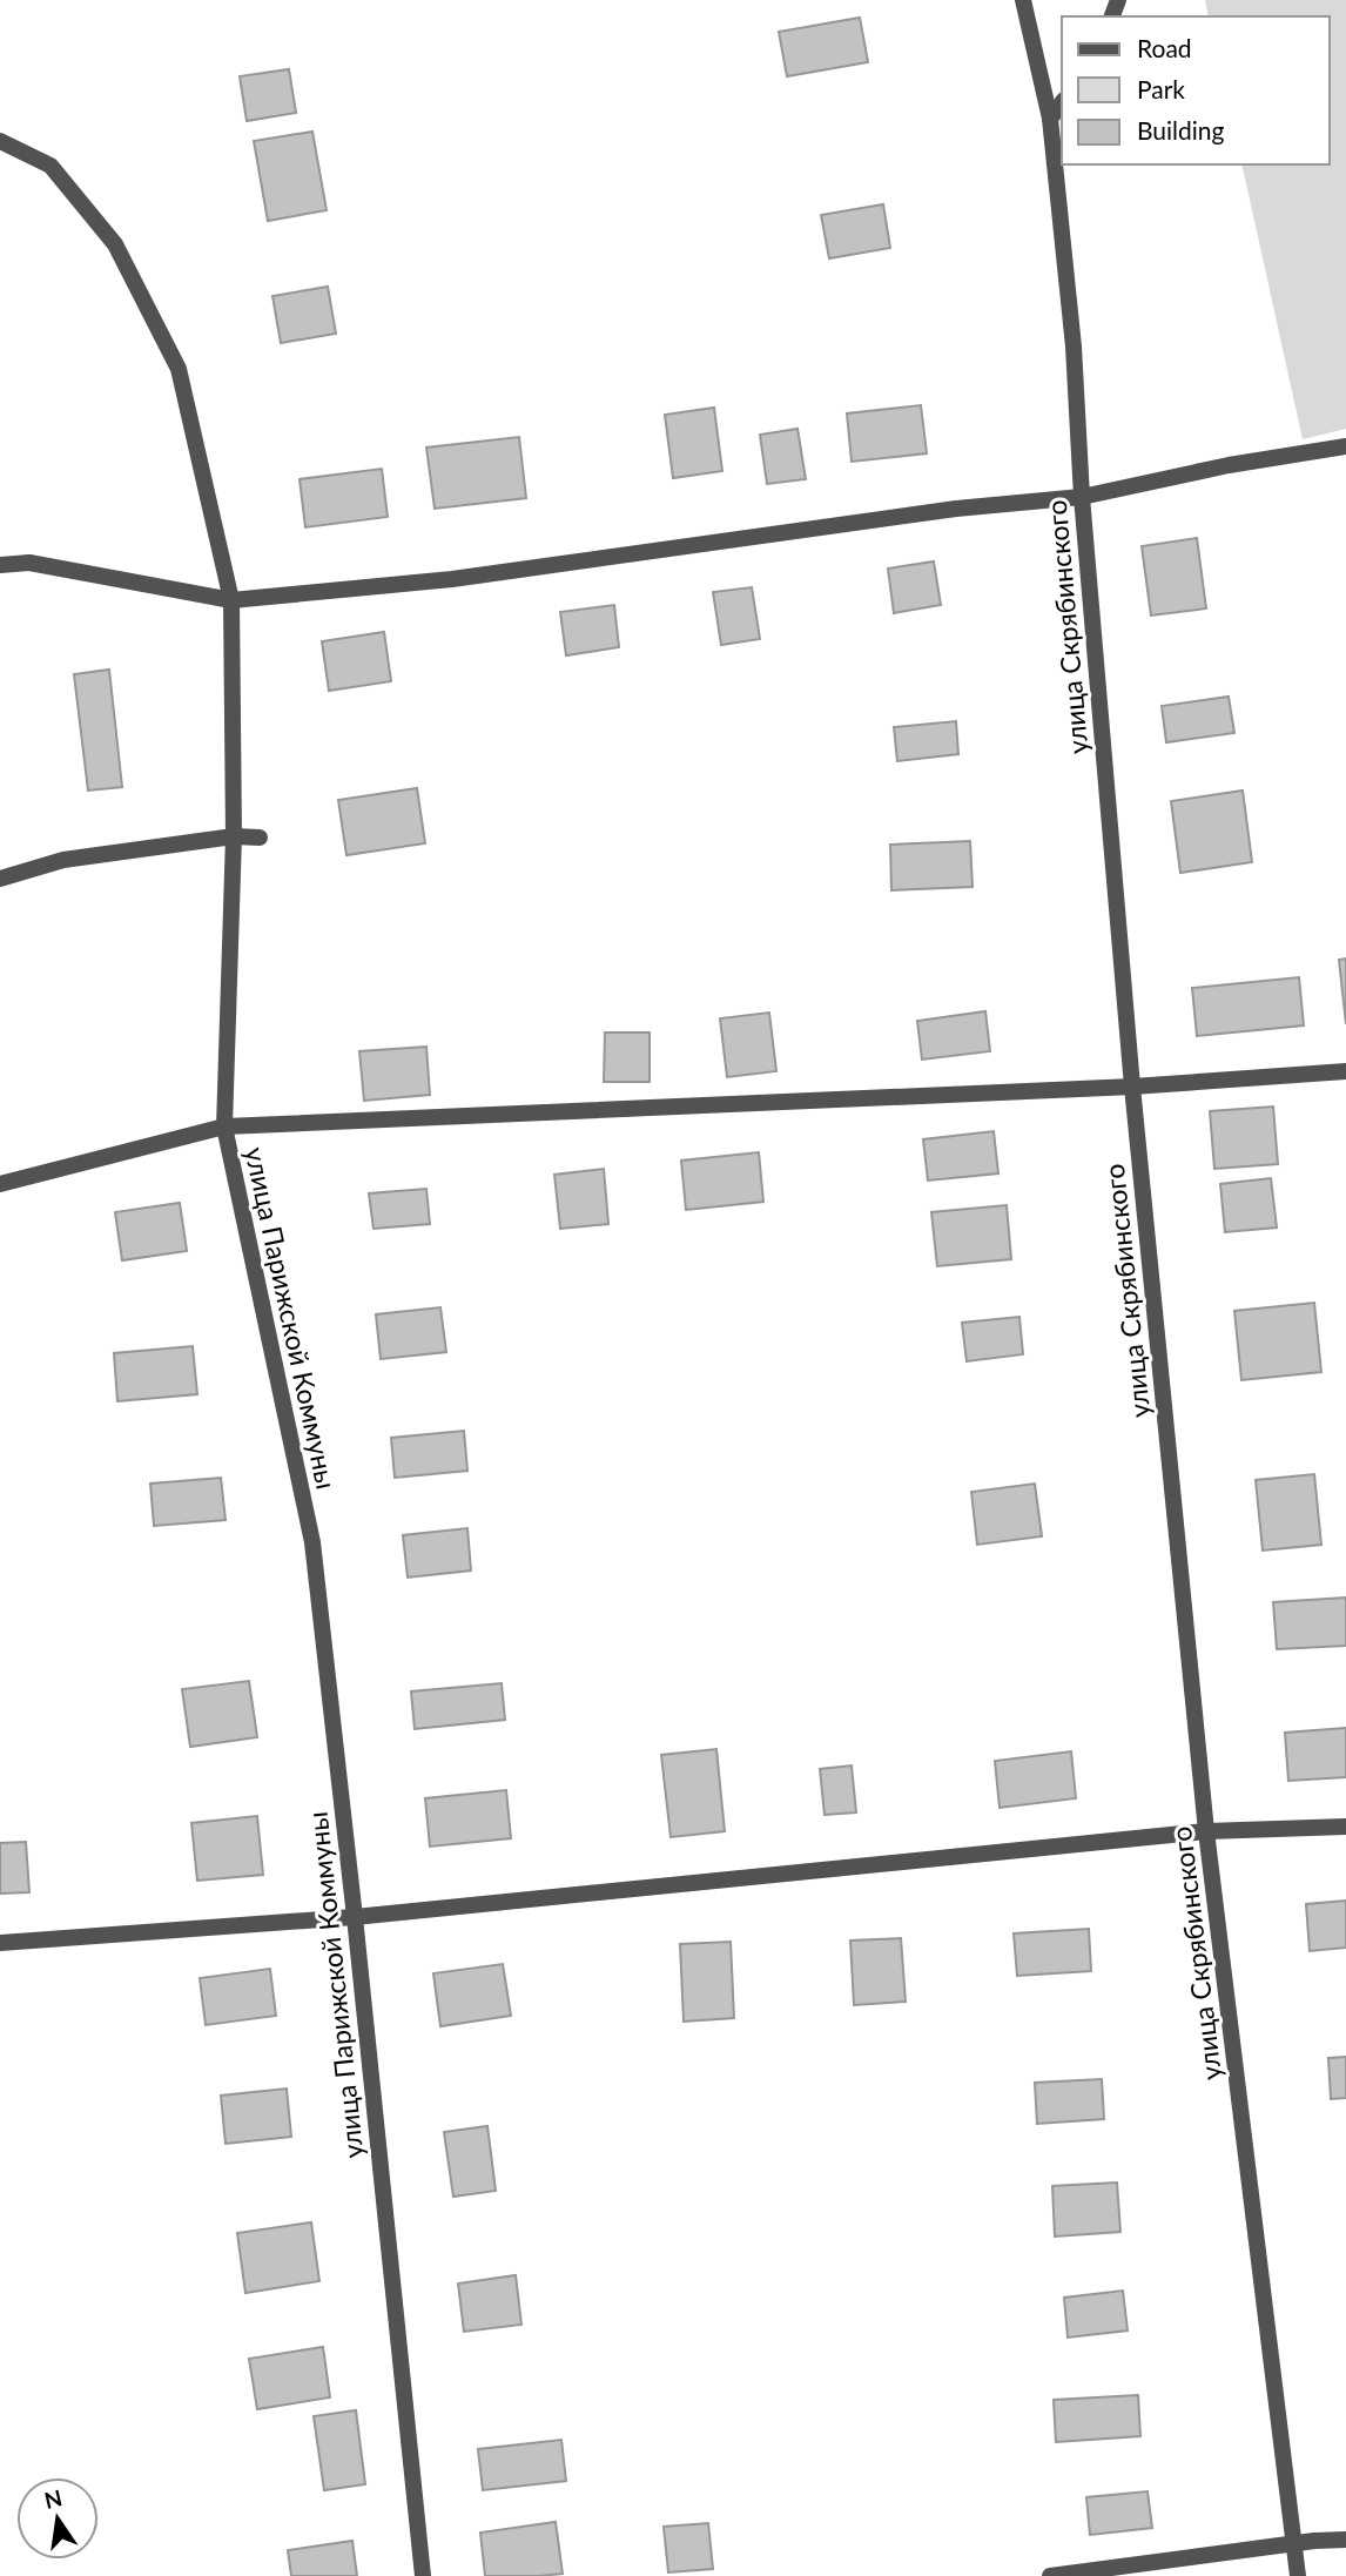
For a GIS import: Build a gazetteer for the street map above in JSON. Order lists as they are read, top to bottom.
{
  "streets": {
    "street": ["улица Скрябинского", "улица Парижской Коммуны"]
  },
  "legend": ["Road", "Park", "Building"],
  "north": "top"
}
